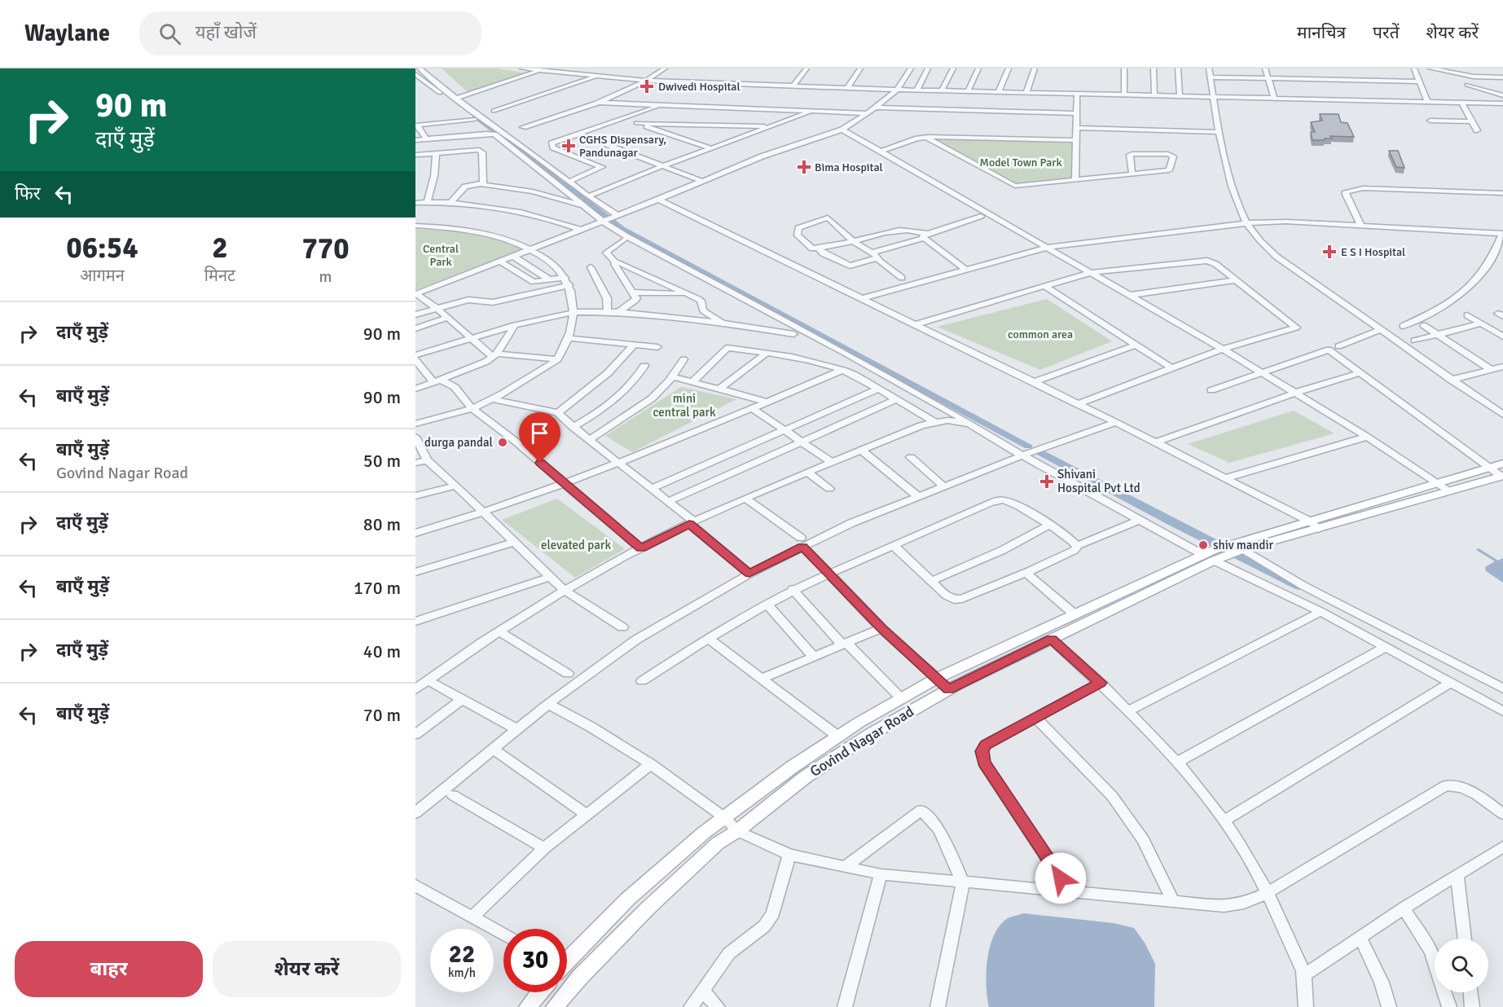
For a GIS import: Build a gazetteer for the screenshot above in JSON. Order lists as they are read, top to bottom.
{
  "streets": {
    "main road": ["Govind Nagar Road"]
  },
  "parks": [
    "Model Town Park",
    "Central Park",
    "common area",
    "mini central park",
    "elevated park"
  ],
  "places": {
    "health": [
      "Dwivedi Hospital",
      "CGHS Dispensary, Pandunagar",
      "Bima Hospital",
      "E S I Hospital",
      "Shivani Hospital Pvt Ltd"
    ],
    "other": ["durga pandal", "shiv mandir"]
  },
  "page": {
    "header": "Waylane",
    "search": "यहाँ खोजें",
    "nav": ["मानचित्र", "परतें", "शेयर करें"],
    "turn": ["90 m", "दाएँ मुड़ें"],
    "then": "फिर",
    "eta": [
      "06:54",
      "आगमन",
      "2",
      "मिनट",
      "770",
      "m"
    ],
    "list": [
      {
        "name": "दाएँ मुड़ें",
        "value": "90 m"
      },
      {
        "name": "बाएँ मुड़ें",
        "value": "90 m"
      },
      {
        "name": "बाएँ मुड़ें",
        "note": "Govind Nagar Road",
        "value": "50 m"
      },
      {
        "name": "दाएँ मुड़ें",
        "value": "80 m"
      },
      {
        "name": "बाएँ मुड़ें",
        "value": "170 m"
      },
      {
        "name": "दाएँ मुड़ें",
        "value": "40 m"
      },
      {
        "name": "बाएँ मुड़ें",
        "value": "70 m"
      }
    ],
    "speed": "22 km/h",
    "limit": "30",
    "buttons": ["बाहर", "शेयर करें"]
  }
}
